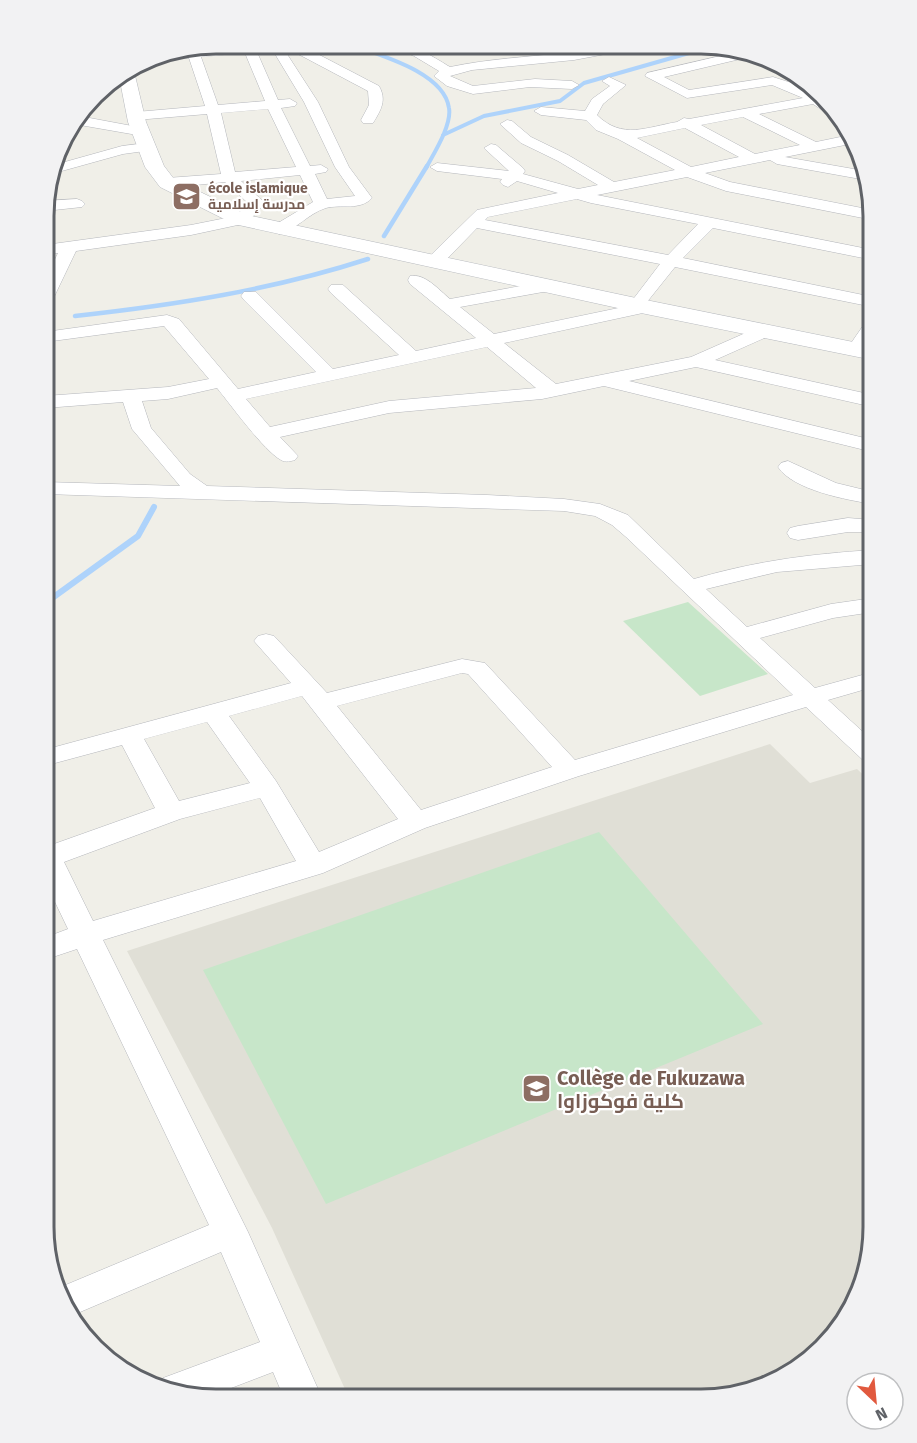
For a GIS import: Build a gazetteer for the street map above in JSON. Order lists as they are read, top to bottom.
{
  "places": {
    "school or university": ["école islamique مدرسة إسلامية", "Collège de Fukuzawa كلية فوكوزاوا"]
  },
  "north": "bottom right"
}
